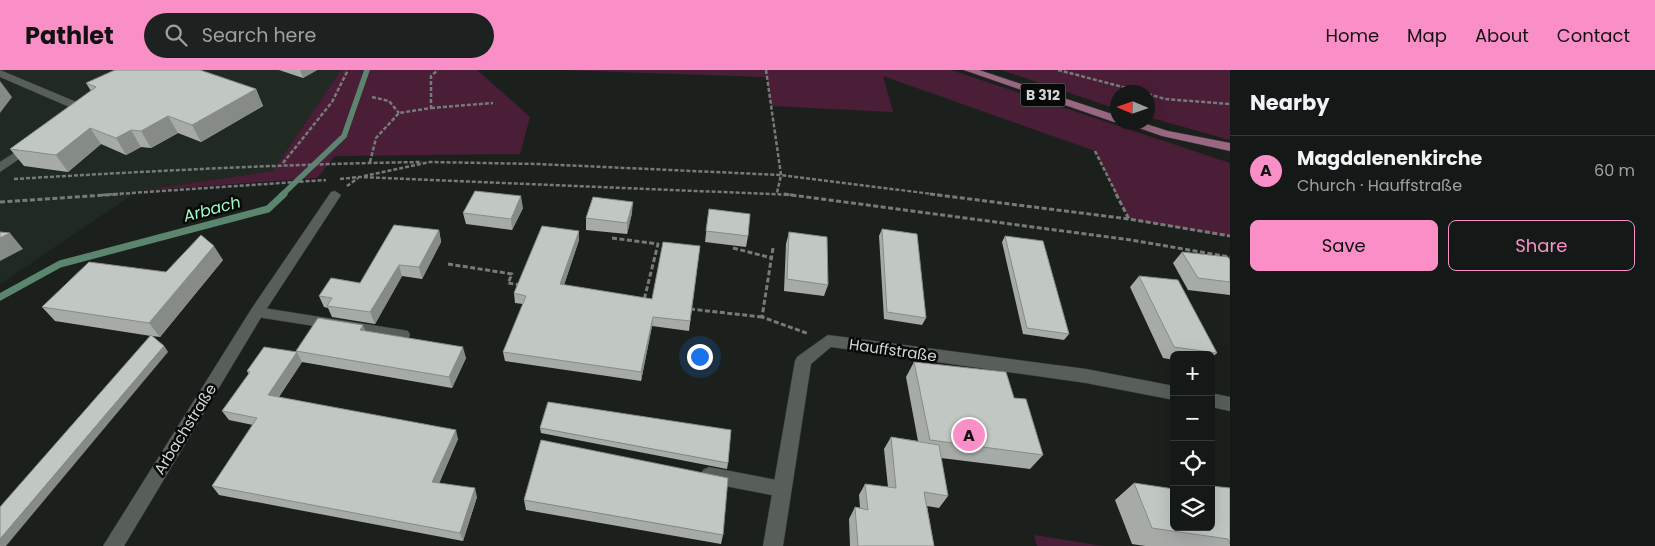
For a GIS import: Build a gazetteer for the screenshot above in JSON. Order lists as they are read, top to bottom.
{
  "streets": {
    "main road": ["B 312"],
    "street": ["Hauffstraße", "Arbachstraße"]
  },
  "water": ["Arbach"],
  "north": "left",
  "page": {
    "header": "Pathlet",
    "search": "Search here",
    "nav": [
      "Home",
      "Map",
      "About",
      "Contact"
    ],
    "heading": "Nearby",
    "list": [
      {
        "mark": "A",
        "name": "Magdalenenkirche",
        "note": "Church · Hauffstraße",
        "value": "60 m"
      }
    ],
    "buttons": ["Save", "Share"],
    "map_buttons": ["+", "−"],
    "pins": "A"
  }
}
